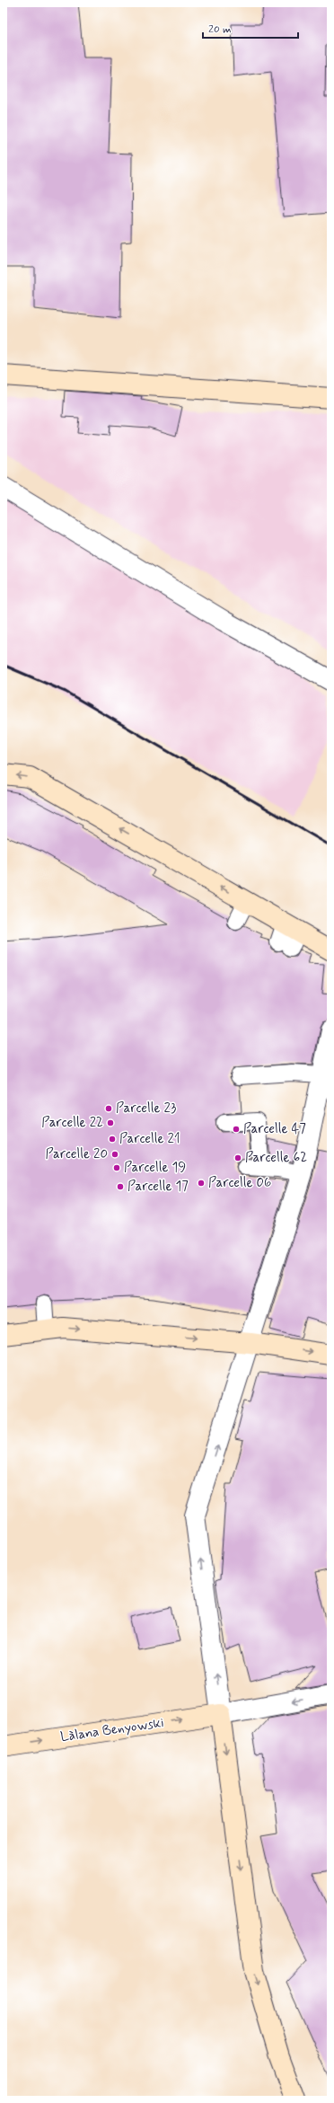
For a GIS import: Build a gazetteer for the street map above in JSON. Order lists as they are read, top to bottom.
{
  "streets": {
    "street": ["Làlana Benyowski"]
  },
  "one_way": ["Làlana Benyowski"],
  "places": [
    "Parcelle 23",
    "Parcelle 22",
    "Parcelle 47",
    "Parcelle 21",
    "Parcelle 20",
    "Parcelle 62",
    "Parcelle 19",
    "Parcelle 06",
    "Parcelle 17"
  ],
  "scale_bar": "20 m"
}
